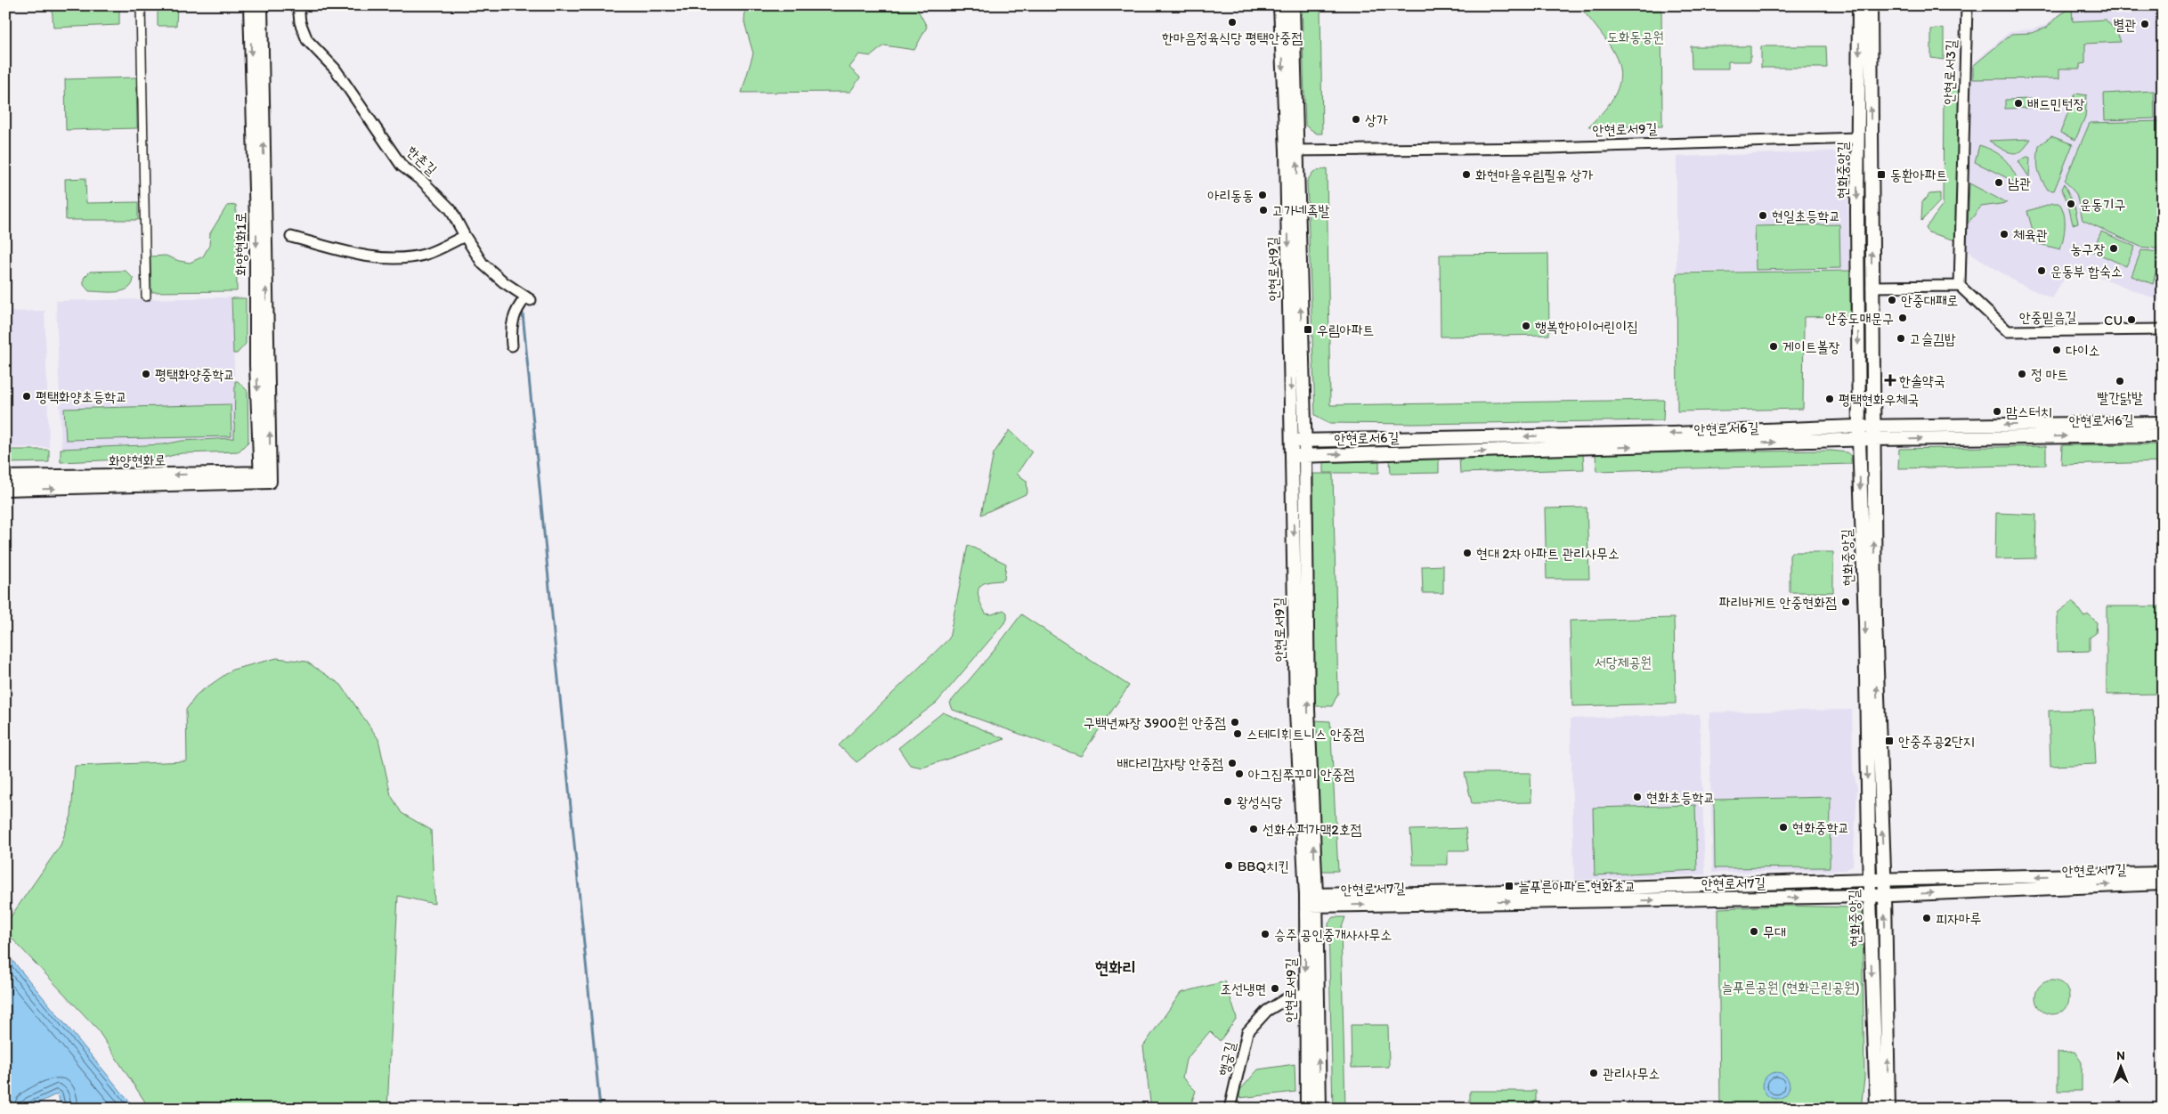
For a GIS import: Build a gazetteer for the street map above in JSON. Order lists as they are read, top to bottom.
{
  "streets": {
    "street": [
      "안현로서3길",
      "안현로서9길",
      "한촌길",
      "현화중앙길",
      "화양현화1로",
      "안중믿음길",
      "안현로서6길",
      "화양현화로",
      "안현로서7길",
      "행궁길"
    ]
  },
  "crossings": [
    ["안현로서3길", "안중믿음길"],
    ["안현로서9길", "현화중앙길"],
    ["안현로서9길", "안현로서6길"],
    ["안현로서9길", "안현로서7길"],
    ["안현로서9길", "행궁길"],
    ["현화중앙길", "안현로서6길"],
    ["현화중앙길", "안현로서7길"],
    ["화양현화1로", "화양현화로"]
  ],
  "districts": ["현화리"],
  "parks": ["도화동공원", "서당제공원", "늘푸른공원 (현화근린공원)"],
  "places": {
    "other": [
      "한마음정육식당 평택안중점",
      "별관",
      "배드민턴장",
      "상가",
      "화현마을우림필유 상가",
      "남관",
      "아리동동",
      "운동기구",
      "고가네족발",
      "현일초등학교",
      "체육관",
      "농구장",
      "운동부 합숙소",
      "안중대패로",
      "안중도매문구",
      "CU",
      "행복한아이어린이집",
      "고슬김밥",
      "게이트볼장",
      "다이소",
      "평택화양중학교",
      "정 마트",
      "빨간닭발",
      "평택화양초등학교",
      "평택현화우체국",
      "맘스터치",
      "현대 2차 아파트 관리사무소",
      "파리바게트 안중현화점",
      "구백년짜장 3900원 안중점",
      "스테디휘트니스 안중점",
      "배다리감자탕 안중점",
      "아그집쭈꾸미 안중점",
      "현화초등학교",
      "왕성식당",
      "현화중학교",
      "선화슈퍼가맥2호점",
      "BBQ치킨",
      "피자마루",
      "무대",
      "승주 공인중개사사무소",
      "조선냉면",
      "관리사무소"
    ],
    "transit": [
      "동환아파트",
      "우림아파트",
      "안중주공2단지",
      "늘푸른아파트.현화초교"
    ],
    "health": ["한솔약국"]
  },
  "north": "top"
}
